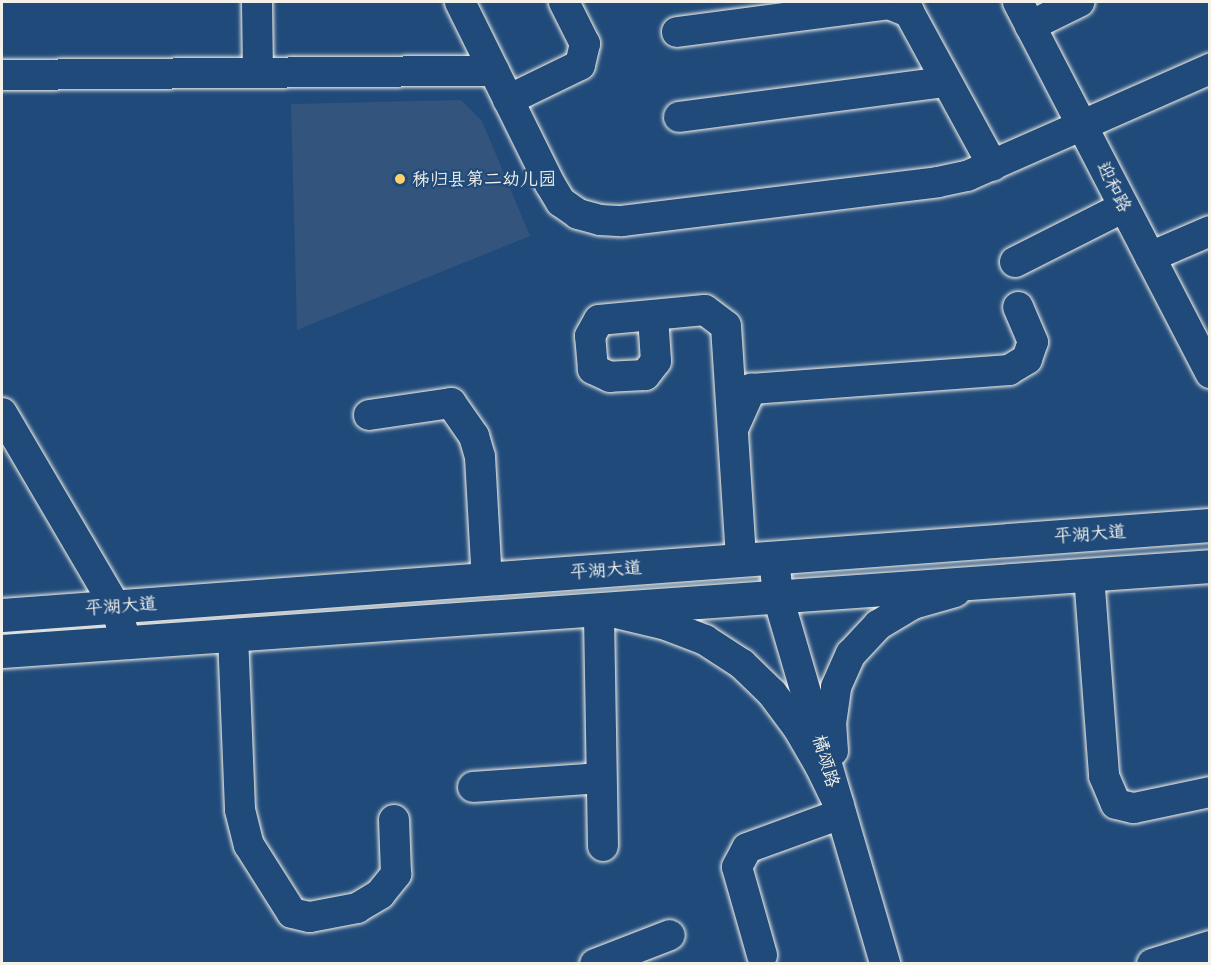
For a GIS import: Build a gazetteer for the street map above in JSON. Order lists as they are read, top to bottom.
{
  "streets": {
    "main road": ["平湖大道"],
    "street": ["迎和路", "橘颂路"]
  },
  "crossings": [
    ["平湖大道", "橘颂路"]
  ],
  "places": ["秭归县第二幼儿园"]
}
